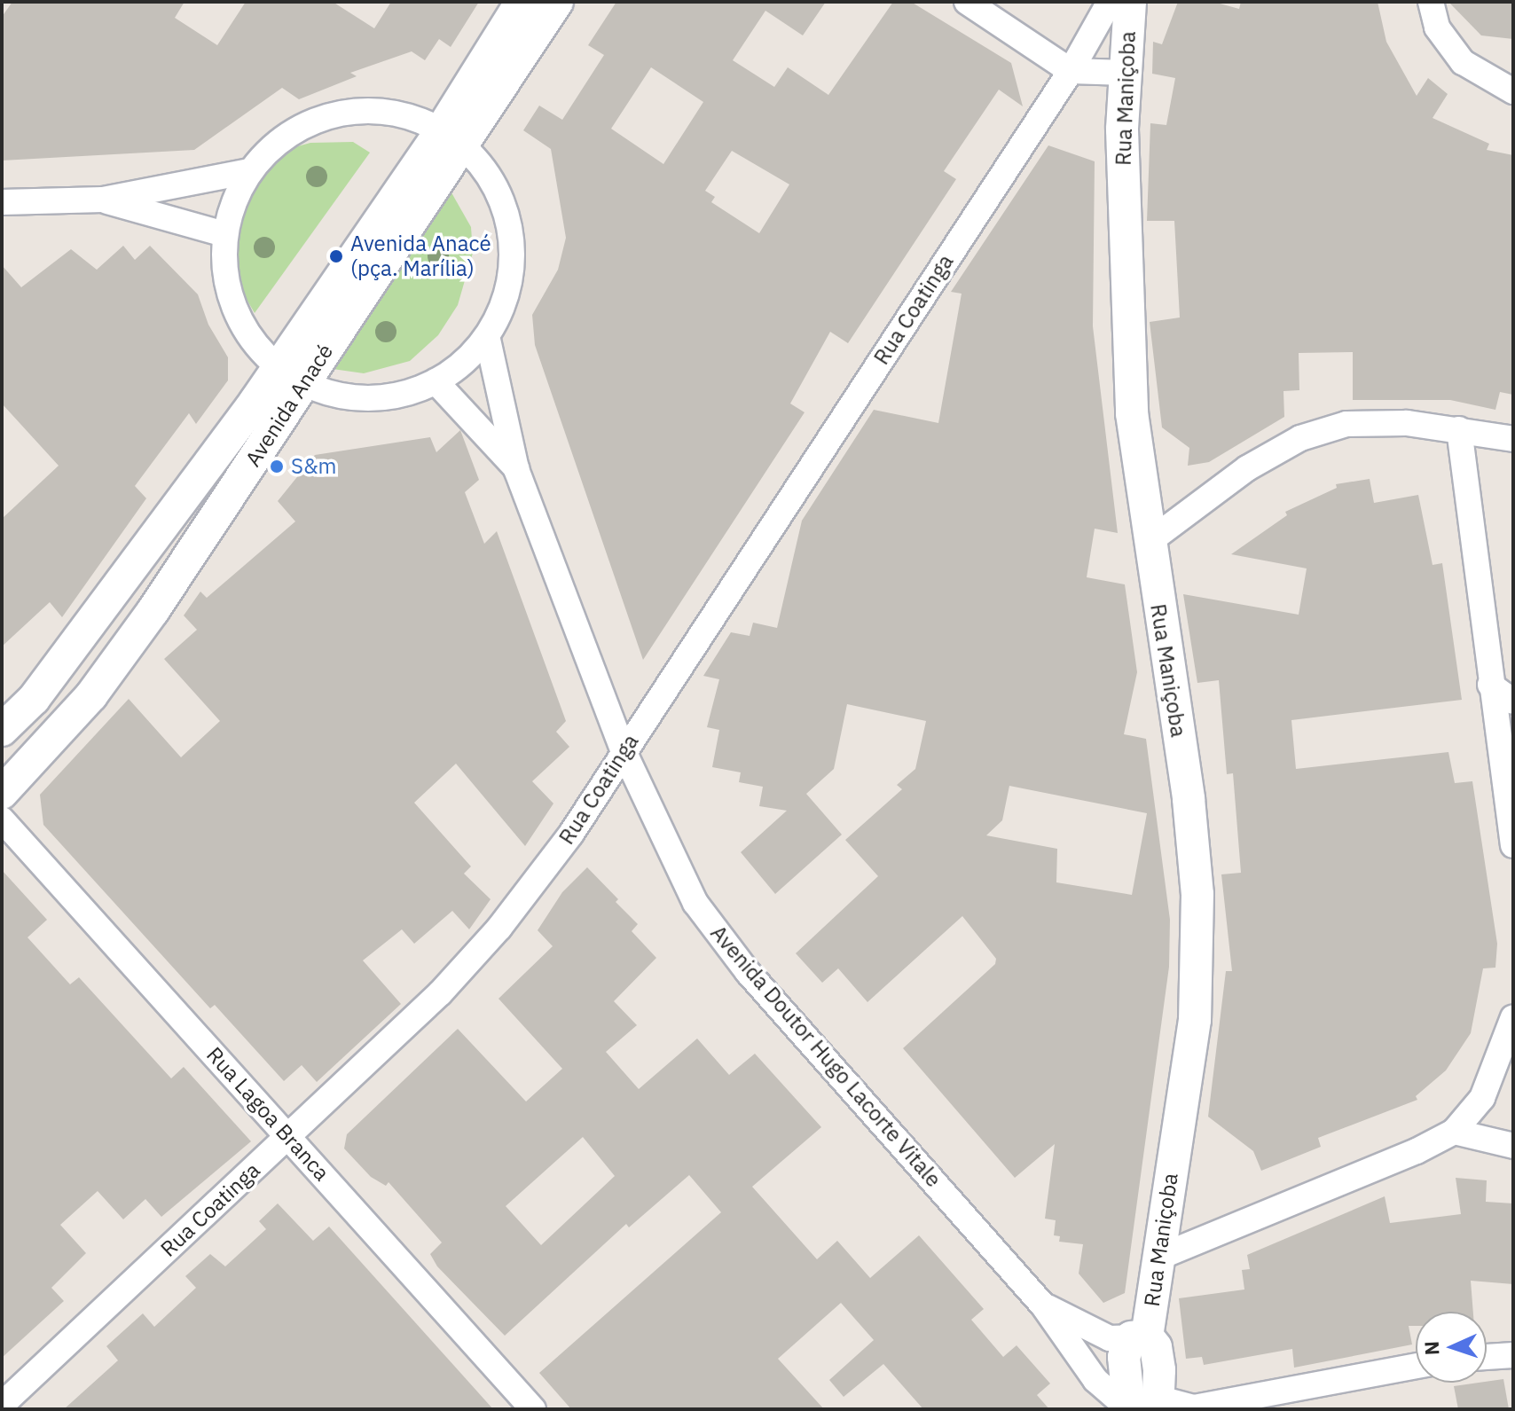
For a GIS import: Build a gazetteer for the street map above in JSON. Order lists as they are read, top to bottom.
{
  "streets": {
    "street": [
      "Rua Maniçoba",
      "Rua Coatinga",
      "Avenida Anacé",
      "Avenida Doutor Hugo Lacorte Vitale",
      "Rua Lagoa Branca"
    ]
  },
  "crossings": [
    ["Rua Maniçoba", "Avenida Doutor Hugo Lacorte Vitale"],
    ["Rua Coatinga", "Avenida Doutor Hugo Lacorte Vitale"],
    ["Rua Coatinga", "Rua Lagoa Branca"]
  ],
  "places": ["Avenida Anacé (pça. Marília)", "S&m"],
  "north": "left"
}
